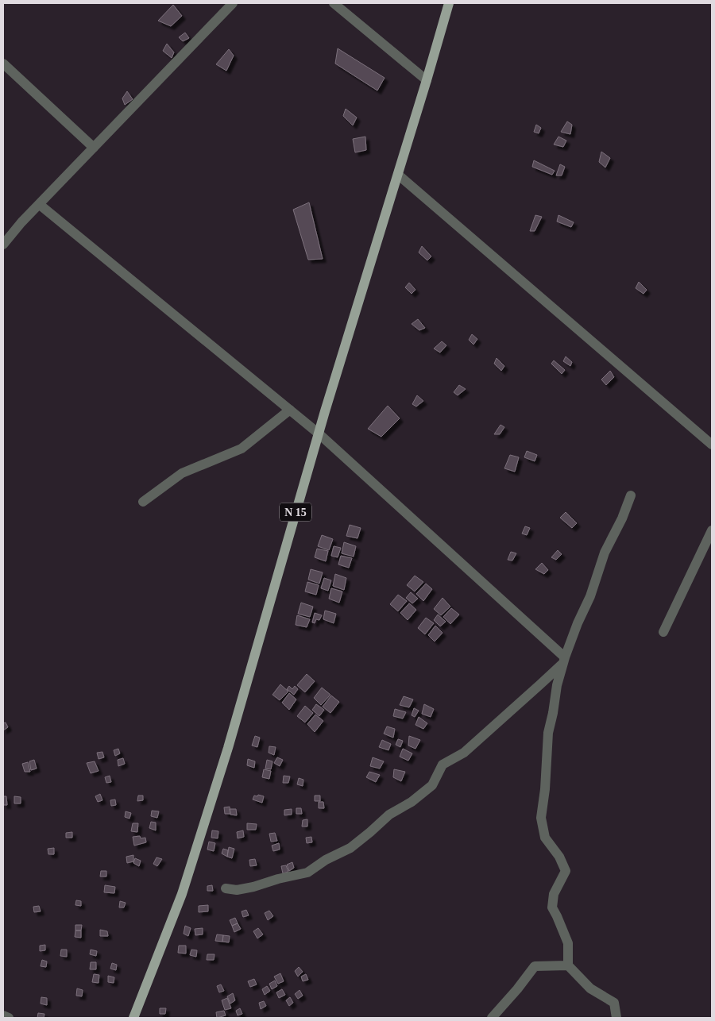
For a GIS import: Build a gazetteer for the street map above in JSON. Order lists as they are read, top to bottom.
{
  "streets": {
    "main road": ["N 15"]
  }
}
